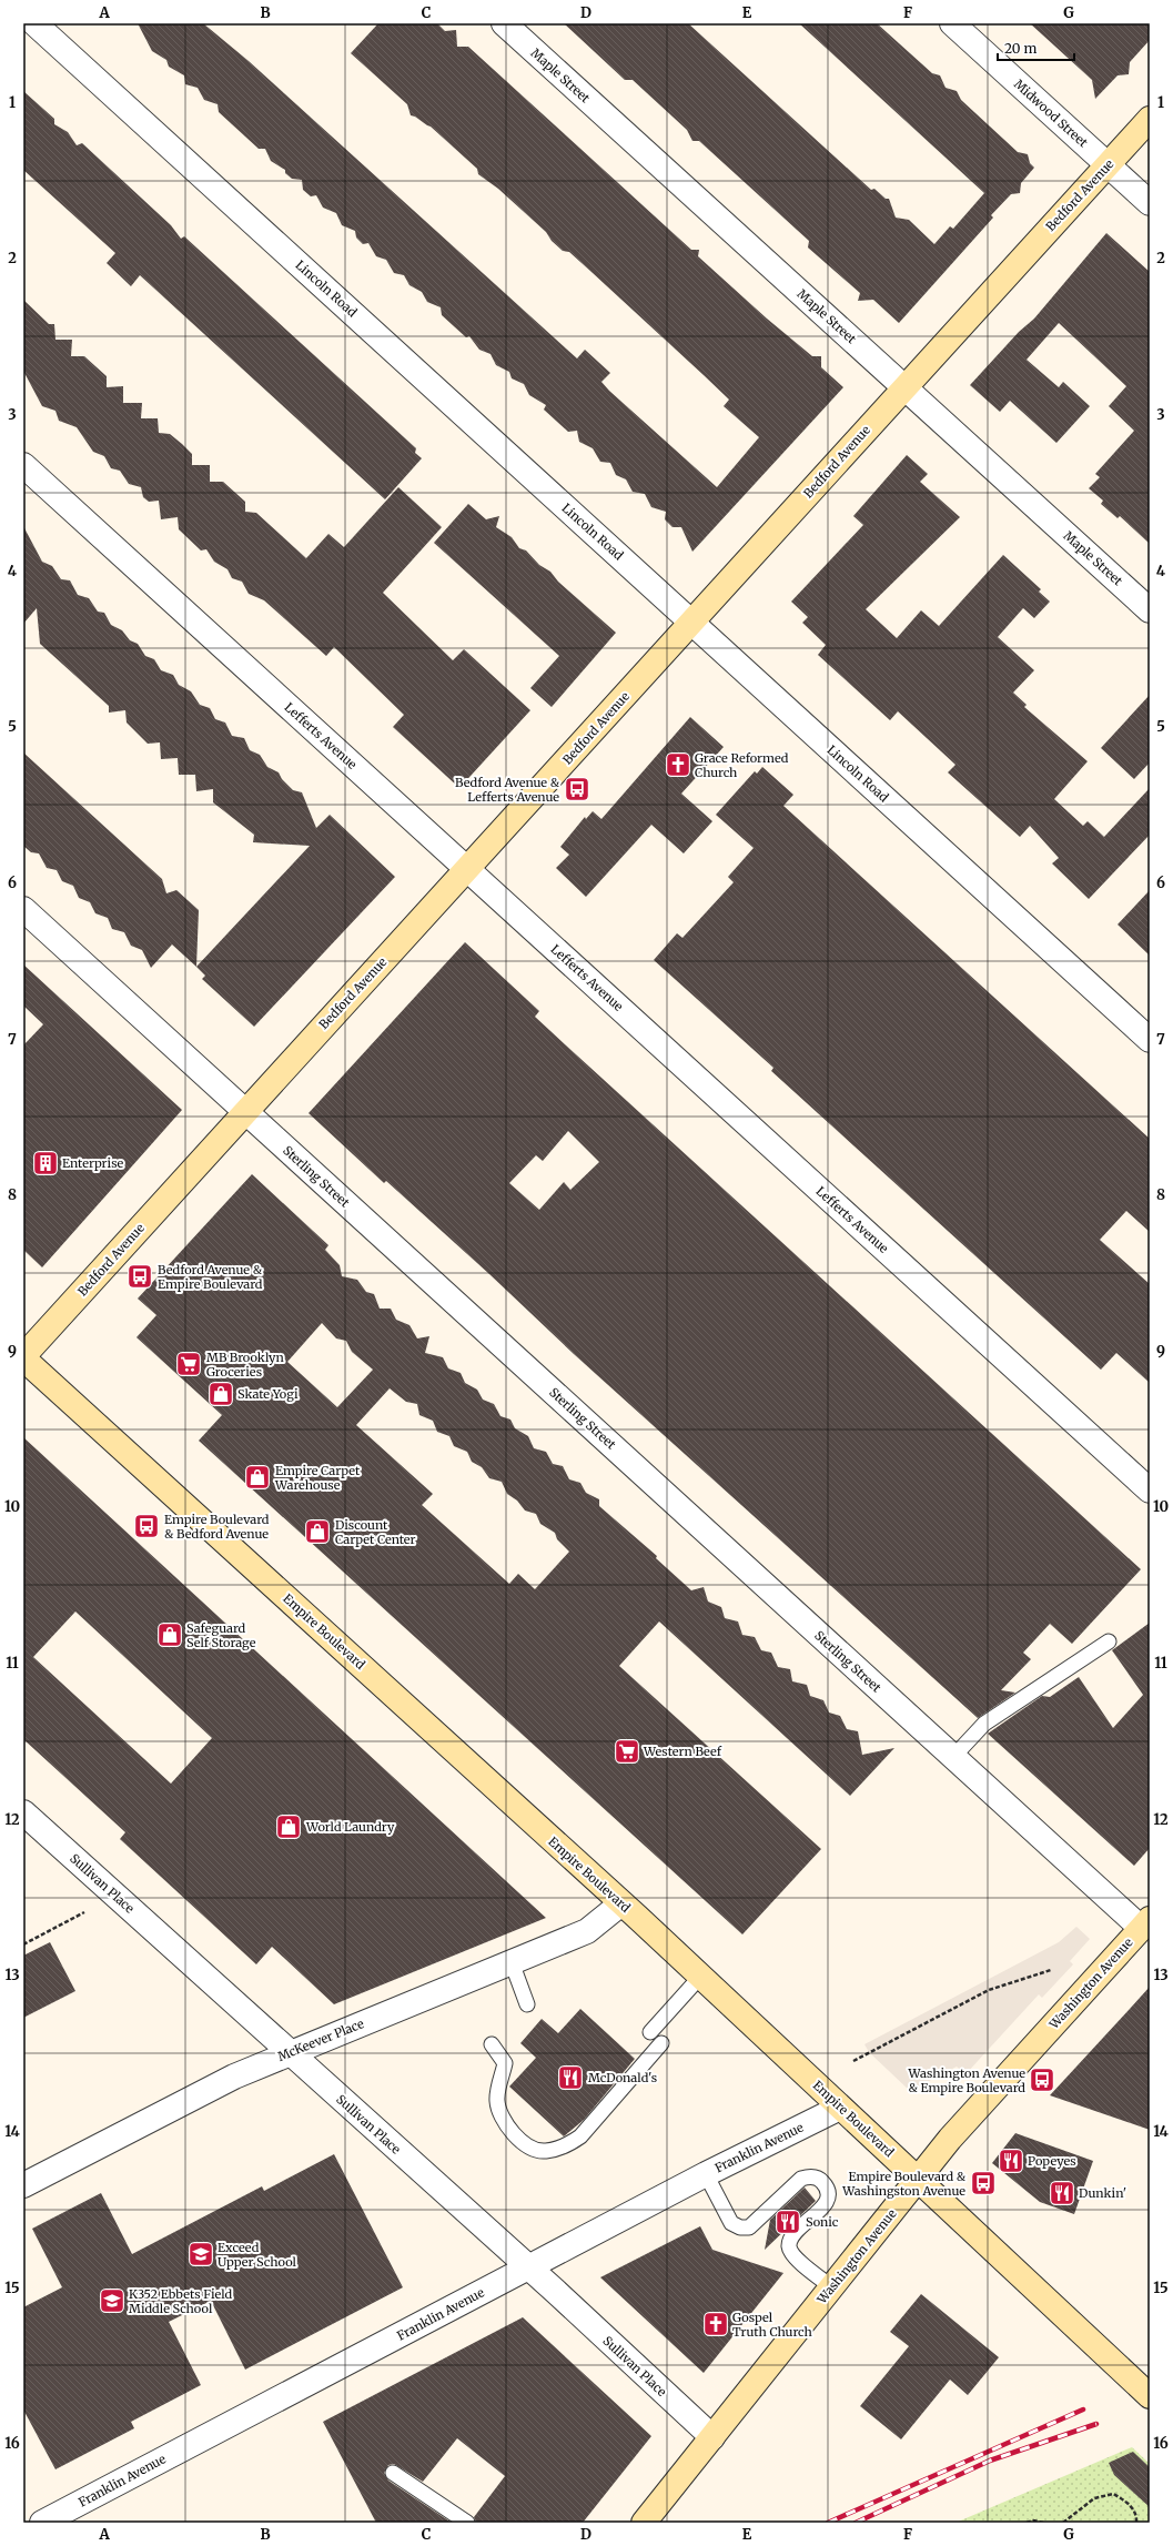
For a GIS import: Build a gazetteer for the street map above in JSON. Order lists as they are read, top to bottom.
{
  "streets": {
    "main road": ["Bedford Avenue", "Empire Boulevard", "Washington Avenue"],
    "street": [
      "Maple Street",
      "Midwood Street",
      "Lincoln Road",
      "Lefferts Avenue",
      "Sterling Street",
      "Sullivan Place",
      "McKeever Place",
      "Franklin Avenue"
    ]
  },
  "crossings": [
    ["Maple Street", "Bedford Avenue"],
    ["Midwood Street", "Bedford Avenue"],
    ["Bedford Avenue", "Lincoln Road"],
    ["Bedford Avenue", "Lefferts Avenue"],
    ["Bedford Avenue", "Sterling Street"],
    ["Bedford Avenue", "Empire Boulevard"],
    ["Sterling Street", "Washington Avenue"],
    ["Empire Boulevard", "Washington Avenue"],
    ["Empire Boulevard", "McKeever Place"],
    ["Empire Boulevard", "Franklin Avenue"],
    ["Sullivan Place", "Washington Avenue"],
    ["Sullivan Place", "McKeever Place"],
    ["Sullivan Place", "Franklin Avenue"]
  ],
  "places": {
    "church": ["Grace Reformed Church", "Gospel Truth Church"],
    "bus stop": [
      "Bedford Avenue & Lefferts Avenue",
      "Bedford Avenue & Empire Boulevard",
      "Empire Boulevard & Bedford Avenue",
      "Washington Avenue & Empire Boulevard",
      "Empire Boulevard & Washingston Avenue"
    ],
    "building": ["Enterprise"],
    "supermarket": ["MB Brooklyn Groceries", "Western Beef"],
    "shop": [
      "Skate Yogi",
      "Empire Carpet Warehouse",
      "Discount Carpet Center",
      "Safeguard Self Storage",
      "World Laundry"
    ],
    "restaurant": [
      "McDonald's",
      "Popeyes",
      "Dunkin'",
      "Sonic"
    ],
    "school or university": ["Exceed Upper School", "K352 Ebbets Field Middle School"]
  },
  "scale_bar": "20 m",
  "grid": {
    "columns": [
      "A",
      "B",
      "C",
      "D",
      "E",
      "F",
      "G"
    ],
    "rows": [
      "1",
      "2",
      "3",
      "4",
      "5",
      "6",
      "7",
      "8",
      "9",
      "10",
      "11",
      "12",
      "13",
      "14",
      "15",
      "16"
    ]
  }
}
